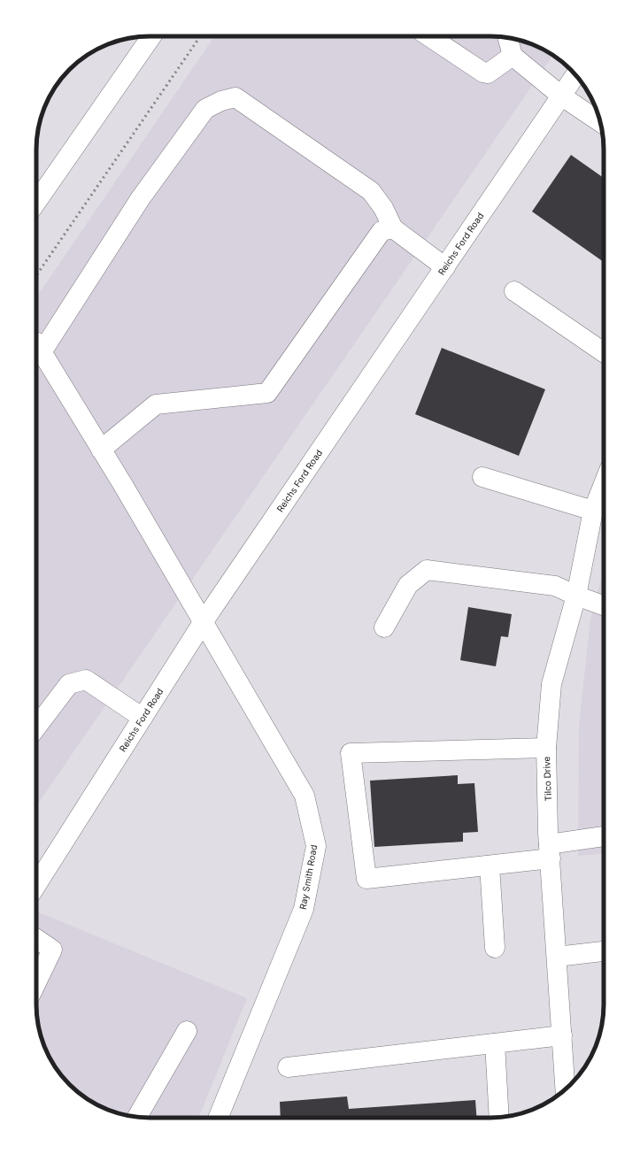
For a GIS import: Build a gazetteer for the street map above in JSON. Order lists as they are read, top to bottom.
{
  "streets": {
    "street": ["Reichs Ford Road", "Tilco Drive", "Ray Smith Road"]
  },
  "crossings": [
    ["Reichs Ford Road", "Ray Smith Road"]
  ]
}
